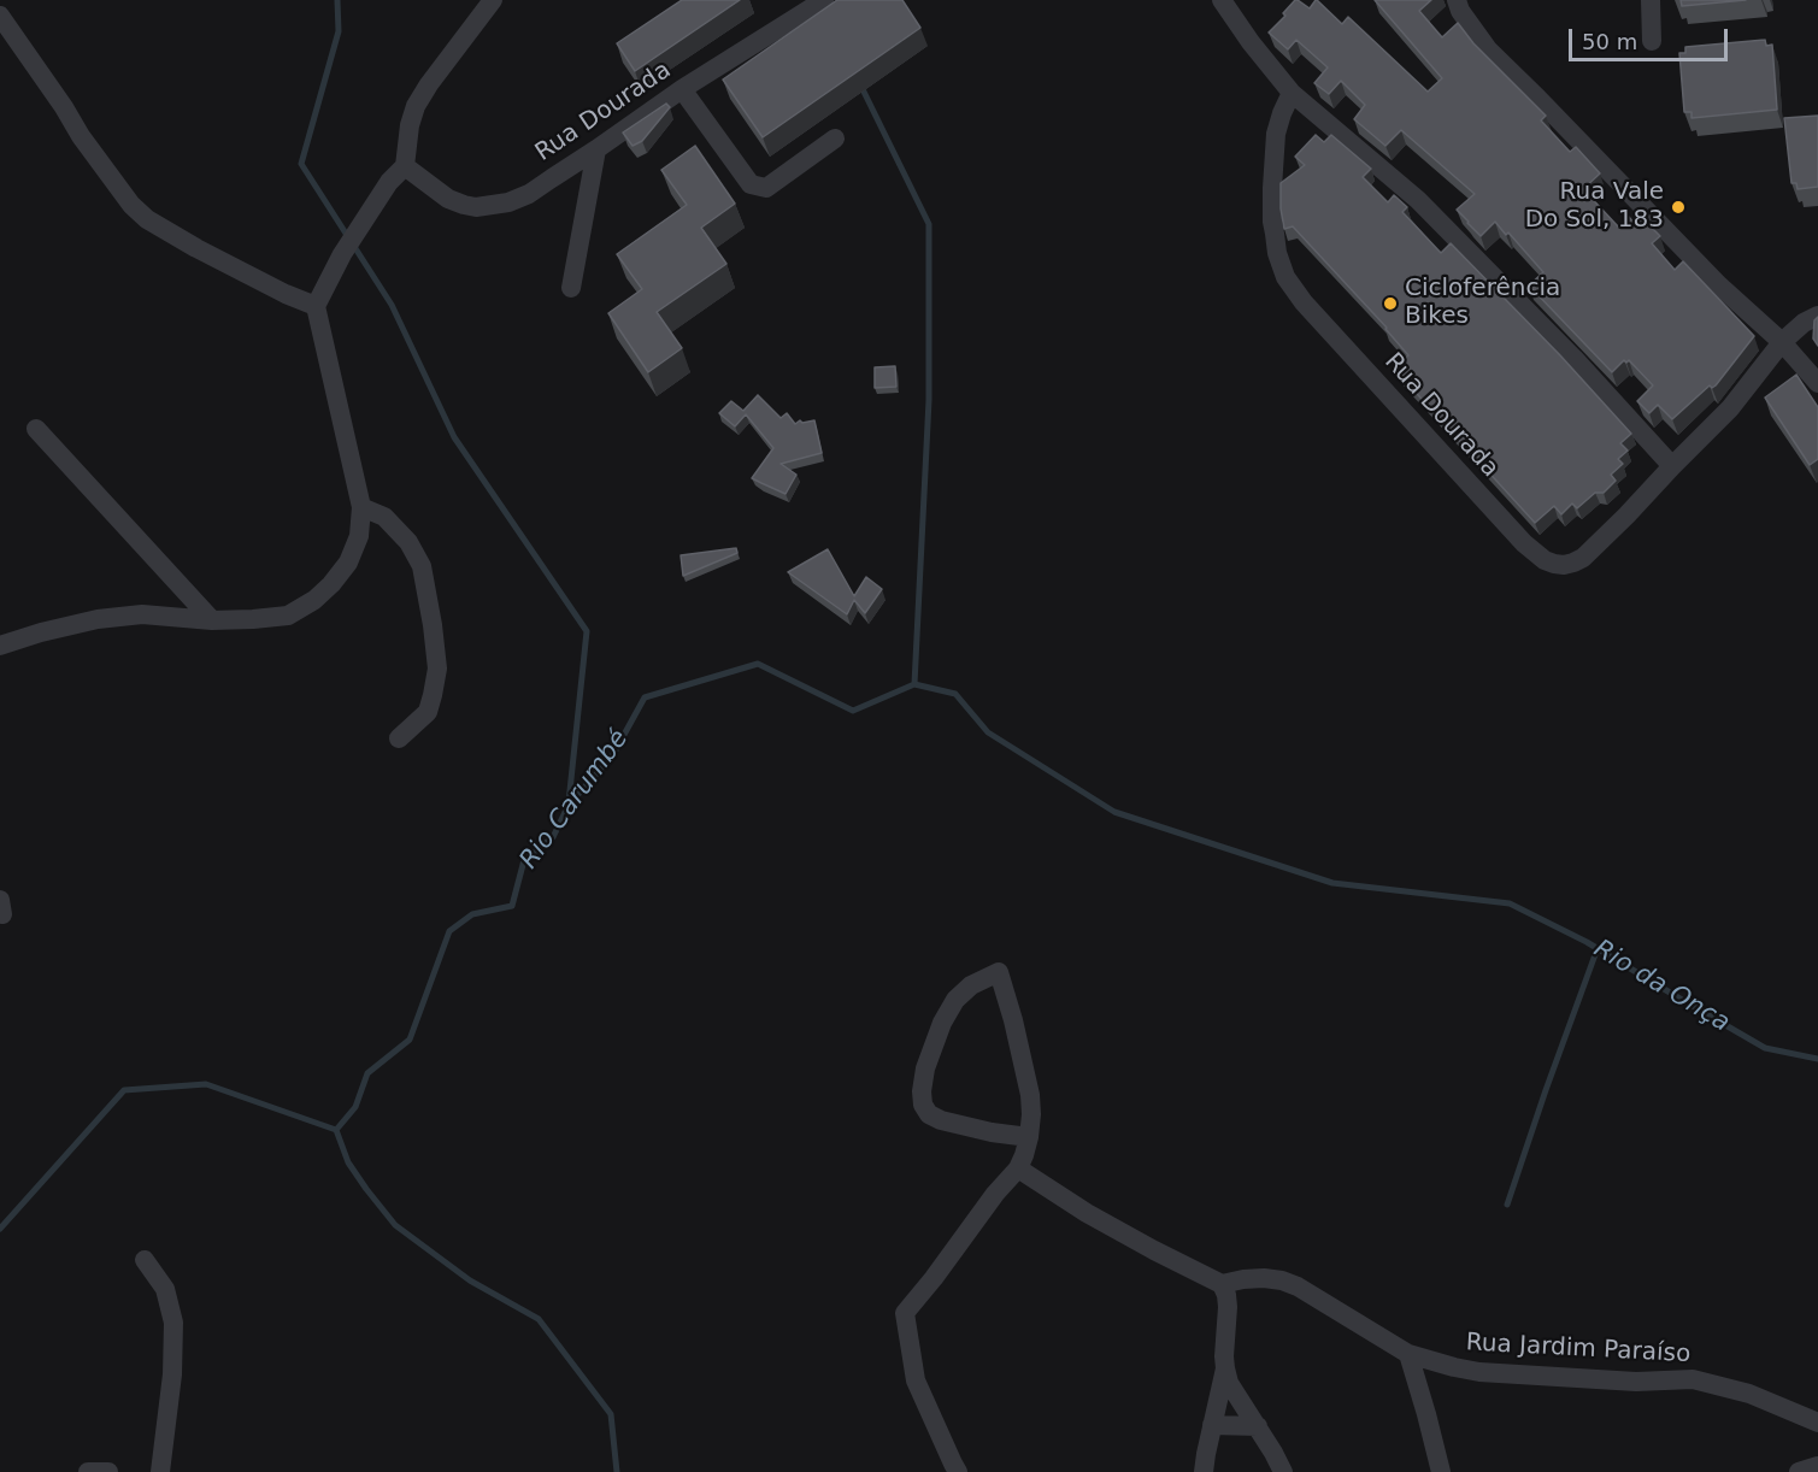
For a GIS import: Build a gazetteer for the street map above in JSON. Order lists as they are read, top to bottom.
{
  "streets": {
    "street": ["Rua Dourada", "Rua Jardim Paraíso"]
  },
  "water": ["Rio Carumbé", "Rio da Onça"],
  "places": ["Rua Vale Do Sol, 183", "Cicloferência Bikes"],
  "scale_bar": "50 m"
}
